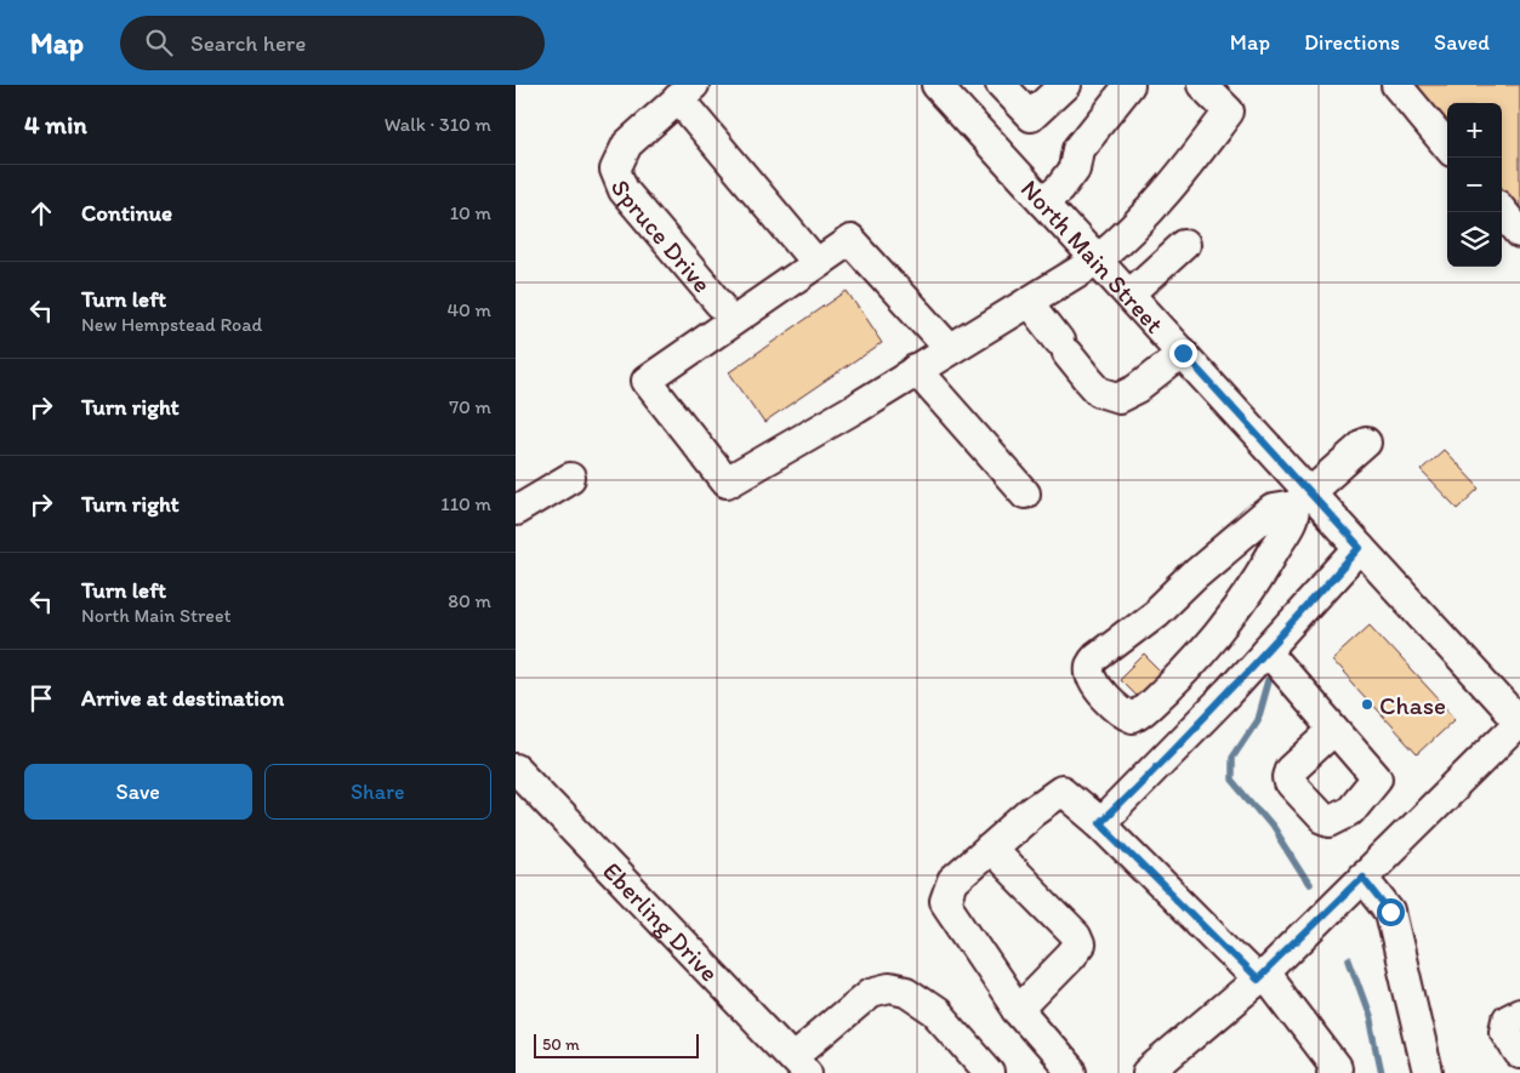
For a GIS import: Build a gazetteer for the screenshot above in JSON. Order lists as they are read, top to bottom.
{
  "streets": {
    "street": ["Spruce Drive", "North Main Street", "Eberling Drive"]
  },
  "places": ["Chase"],
  "scale_bar": "50 m",
  "page": {
    "header": "Map",
    "search": "Search here",
    "nav": ["Map", "Directions", "Saved"],
    "heading": ["4 min", "Walk · 310 m"],
    "map_buttons": ["+", "−"],
    "list": [
      ["Continue", "10 m"],
      ["Turn left", "New Hempstead Road", "40 m"],
      ["Turn right", "70 m"],
      ["Turn right", "110 m"],
      ["Turn left", "North Main Street", "80 m"],
      "Arrive at destination"
    ],
    "buttons": ["Save", "Share"],
    "scale": "50 m"
  }
}
